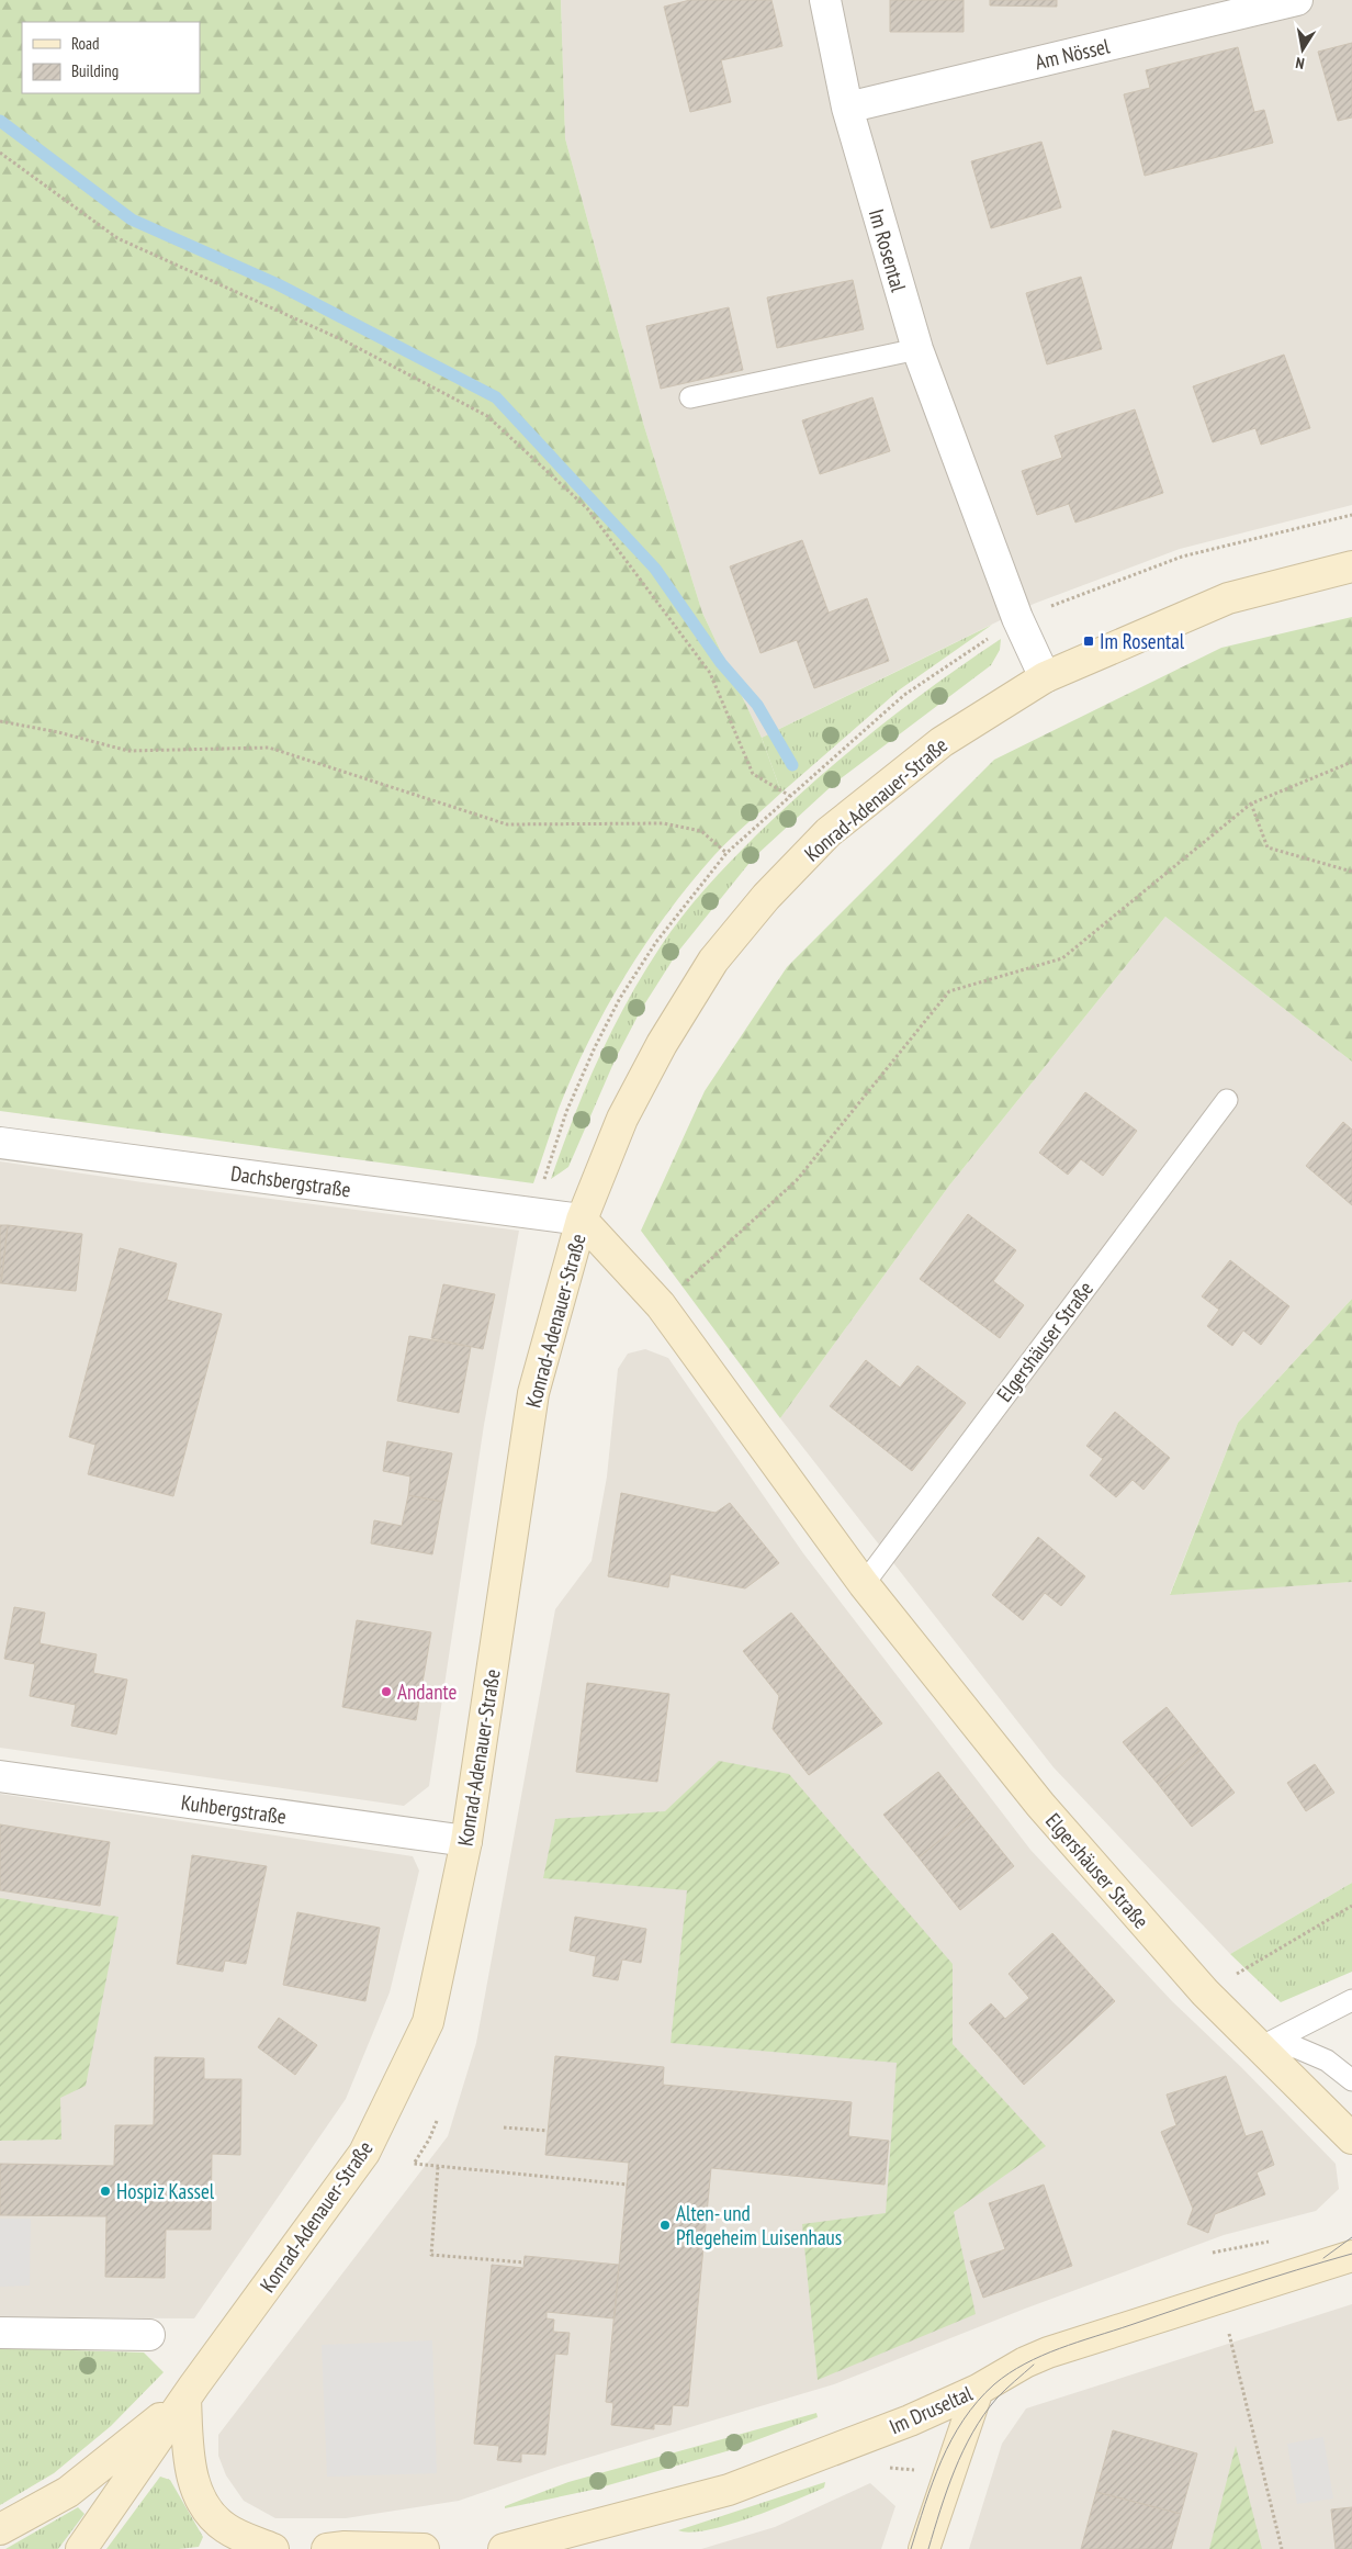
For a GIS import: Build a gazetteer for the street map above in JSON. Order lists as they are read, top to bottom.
{
  "streets": {
    "main road": ["Konrad-Adenauer-Straße", "Elgershäuser Straße", "Im Druseltal"],
    "street": [
      "Am Nössel",
      "Im Rosental",
      "Dachsbergstraße",
      "Kuhbergstraße"
    ]
  },
  "crossings": [
    ["Am Nössel", "Im Rosental"],
    ["Im Rosental", "Konrad-Adenauer-Straße"],
    ["Konrad-Adenauer-Straße", "Dachsbergstraße"],
    ["Konrad-Adenauer-Straße", "Elgershäuser Straße"],
    ["Konrad-Adenauer-Straße", "Kuhbergstraße"],
    ["Dachsbergstraße", "Elgershäuser Straße"]
  ],
  "places": {
    "transit": ["Im Rosental"],
    "other": ["Andante", "Hospiz Kassel", "Alten- und Pflegeheim Luisenhaus"]
  },
  "legend": ["Road", "Building"],
  "north": "bottom"
}
